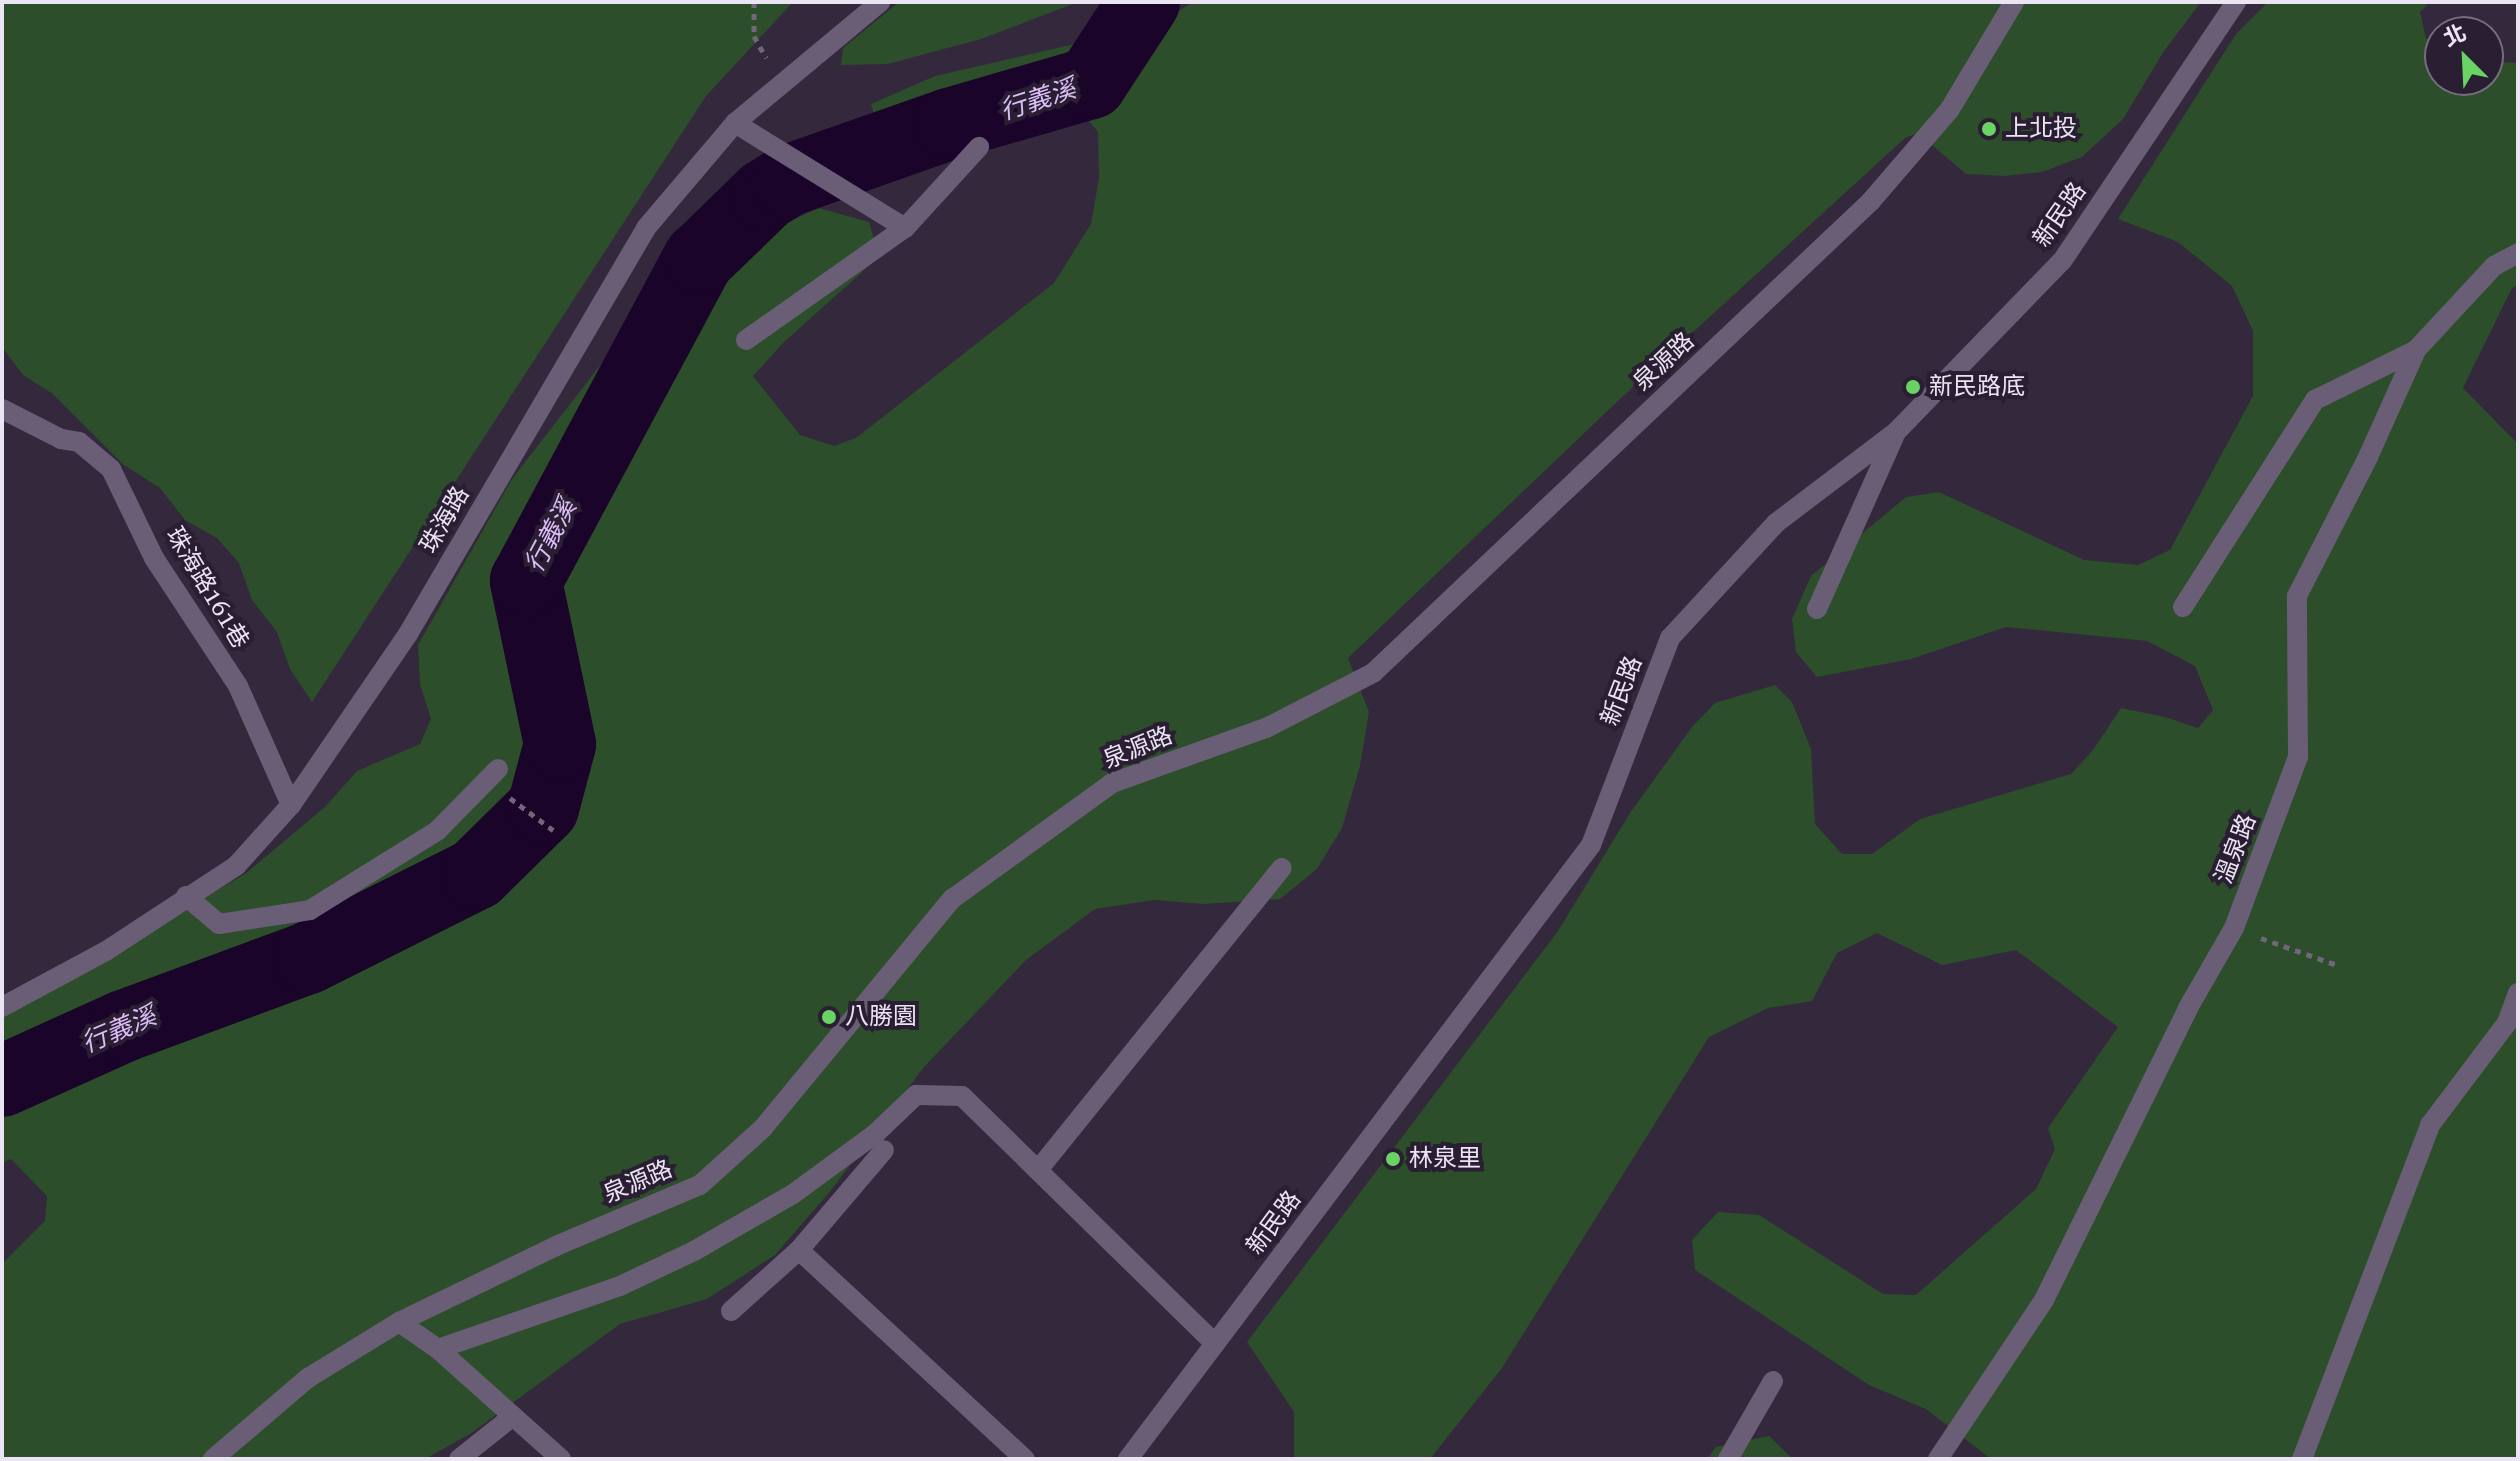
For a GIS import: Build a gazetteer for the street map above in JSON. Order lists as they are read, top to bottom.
{
  "streets": {
    "street": [
      "新民路",
      "泉源路",
      "珠海路",
      "珠海路161巷",
      "溫泉路"
    ]
  },
  "crossings": [
    ["珠海路", "珠海路161巷"]
  ],
  "water": ["行義溪"],
  "places": [
    "上北投",
    "新民路底",
    "八勝園",
    "林泉里"
  ],
  "north": "top left"
}
